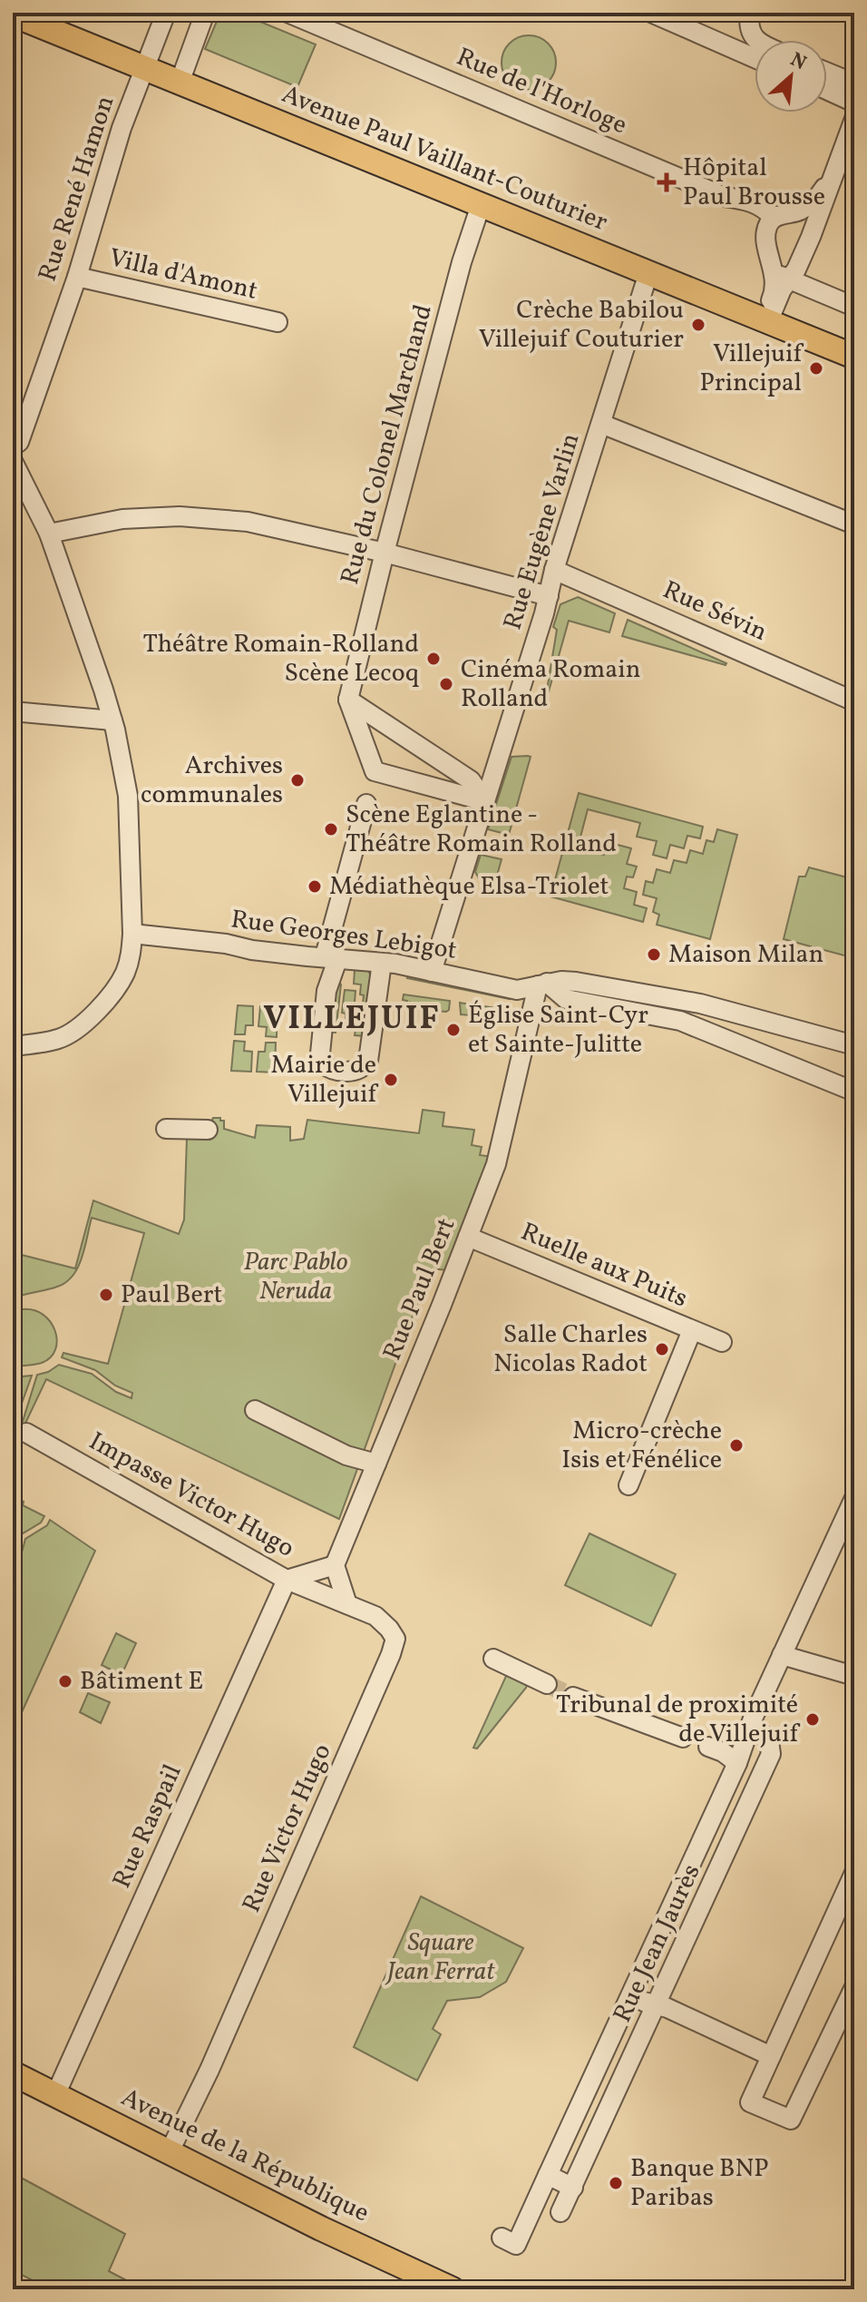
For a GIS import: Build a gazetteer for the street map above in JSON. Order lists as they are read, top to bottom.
{
  "streets": {
    "main road": ["Avenue Paul Vaillant-Couturier", "Avenue de la République"],
    "street": [
      "Rue de l'Horloge",
      "Rue René Hamon",
      "Villa d'Amont",
      "Rue du Colonel Marchand",
      "Rue Eugène Varlin",
      "Rue Sévin",
      "Rue Georges Lebigot",
      "Ruelle aux Puits",
      "Rue Paul Bert",
      "Impasse Victor Hugo",
      "Rue Raspail",
      "Rue Victor Hugo",
      "Rue Jean Jaurès"
    ]
  },
  "crossings": [
    ["Avenue Paul Vaillant-Couturier", "Rue René Hamon"],
    ["Avenue Paul Vaillant-Couturier", "Rue du Colonel Marchand"],
    ["Avenue Paul Vaillant-Couturier", "Rue Eugène Varlin"],
    ["Rue René Hamon", "Villa d'Amont"],
    ["Rue Eugène Varlin", "Rue Sévin"],
    ["Rue Eugène Varlin", "Rue Georges Lebigot"],
    ["Rue Georges Lebigot", "Rue Paul Bert"],
    ["Ruelle aux Puits", "Rue Paul Bert"],
    ["Rue Paul Bert", "Impasse Victor Hugo"],
    ["Impasse Victor Hugo", "Rue Raspail"],
    ["Impasse Victor Hugo", "Rue Victor Hugo"],
    ["Rue Raspail", "Rue Victor Hugo"],
    ["Rue Raspail", "Avenue de la République"],
    ["Rue Victor Hugo", "Avenue de la République"]
  ],
  "districts": ["VILLEJUIF"],
  "parks": ["Parc Pablo Neruda", "Square Jean Ferrat"],
  "places": {
    "health": ["Hôpital Paul Brousse"],
    "other": [
      "Crèche Babilou Villejuif Couturier",
      "Villejuif Principal",
      "Théâtre Romain-Rolland Scène Lecoq",
      "Cinéma Romain Rolland",
      "Archives communales",
      "Scène Eglantine - Théâtre Romain Rolland",
      "Médiathèque Elsa-Triolet",
      "Maison Milan",
      "Église Saint-Cyr et Sainte-Julitte",
      "Mairie de Villejuif",
      "Paul Bert",
      "Salle Charles Nicolas Radot",
      "Micro-crèche Isis et Fénélice",
      "Bâtiment E",
      "Tribunal de proximité de Villejuif",
      "Banque BNP Paribas"
    ]
  },
  "north": "top right"
}
